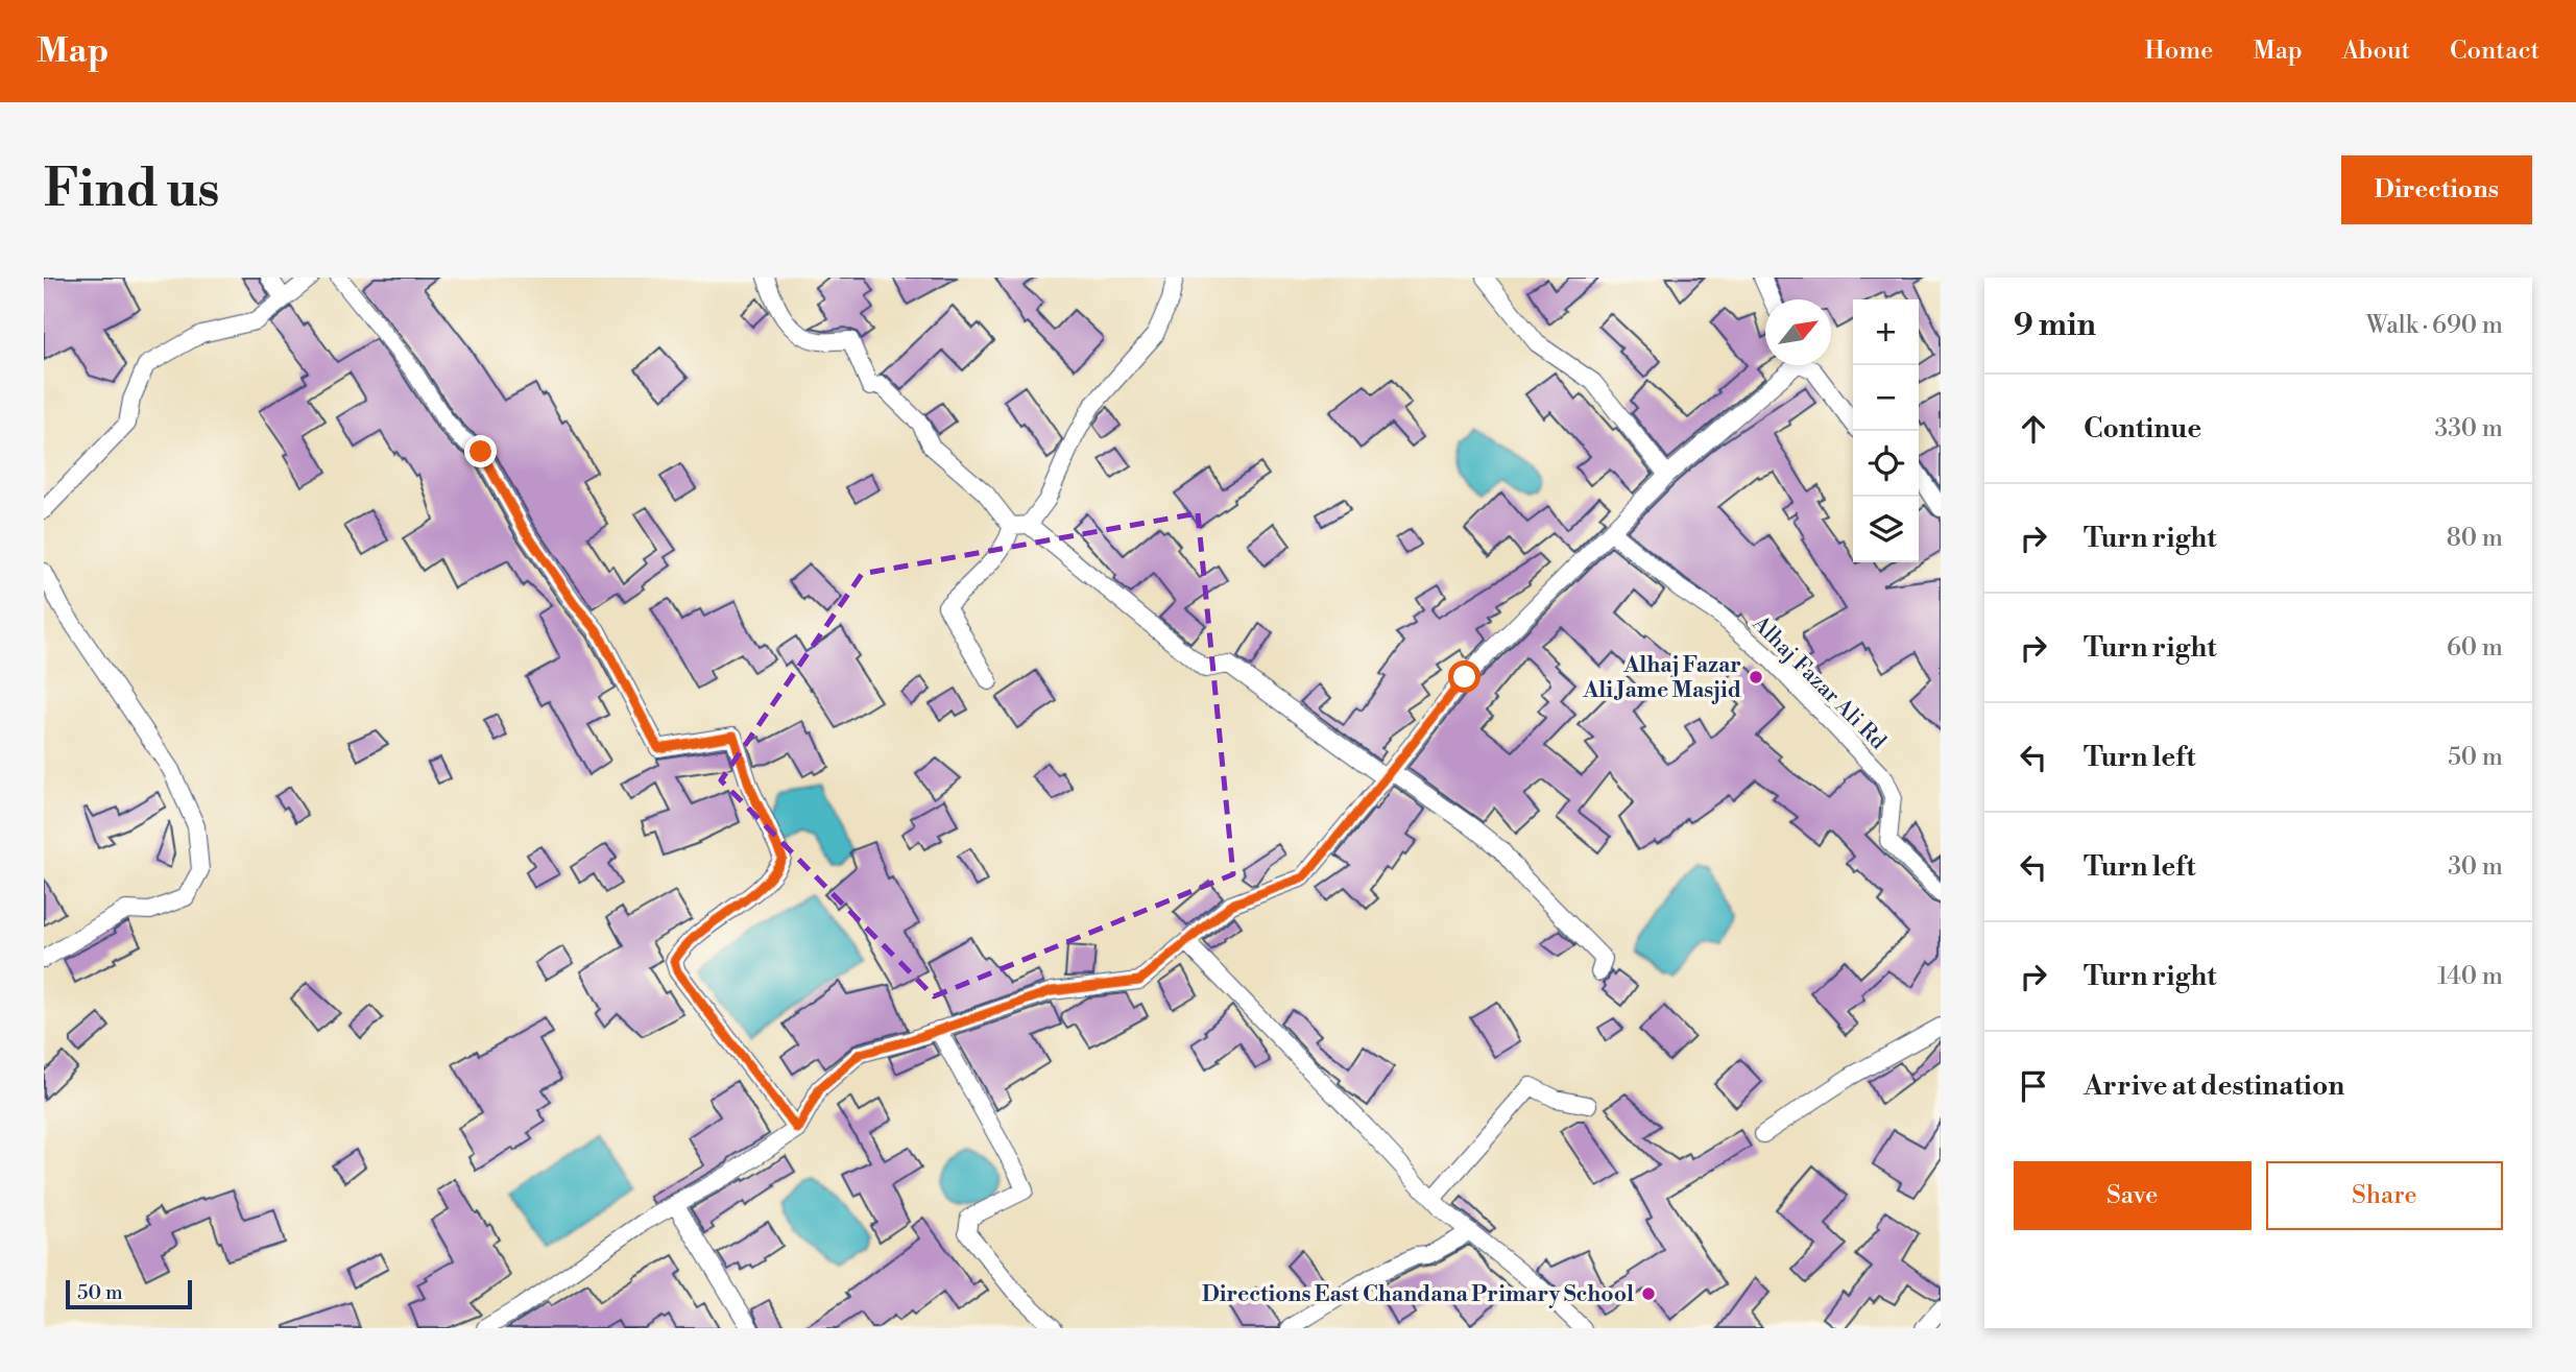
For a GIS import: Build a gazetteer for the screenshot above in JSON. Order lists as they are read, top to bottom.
{
  "streets": {
    "street": ["Alhaj Fazar Ali Rd"]
  },
  "places": ["Alhaj Fazar Ali Jame Masjid", "Directions East Chandana Primary School"],
  "scale_bar": "50 m",
  "north": "top right",
  "page": {
    "header": "Map",
    "nav": [
      "Home",
      "Map",
      "About",
      "Contact"
    ],
    "buttons": [
      "Directions",
      ["Save", "Share"]
    ],
    "title": "Find us",
    "heading": ["9 min", "Walk · 690 m"],
    "map_buttons": ["+", "−"],
    "list": [
      ["Continue", "330 m"],
      ["Turn right", "80 m"],
      ["Turn right", "60 m"],
      ["Turn left", "50 m"],
      ["Turn left", "30 m"],
      ["Turn right", "140 m"],
      "Arrive at destination"
    ],
    "scale": "50 m"
  }
}
